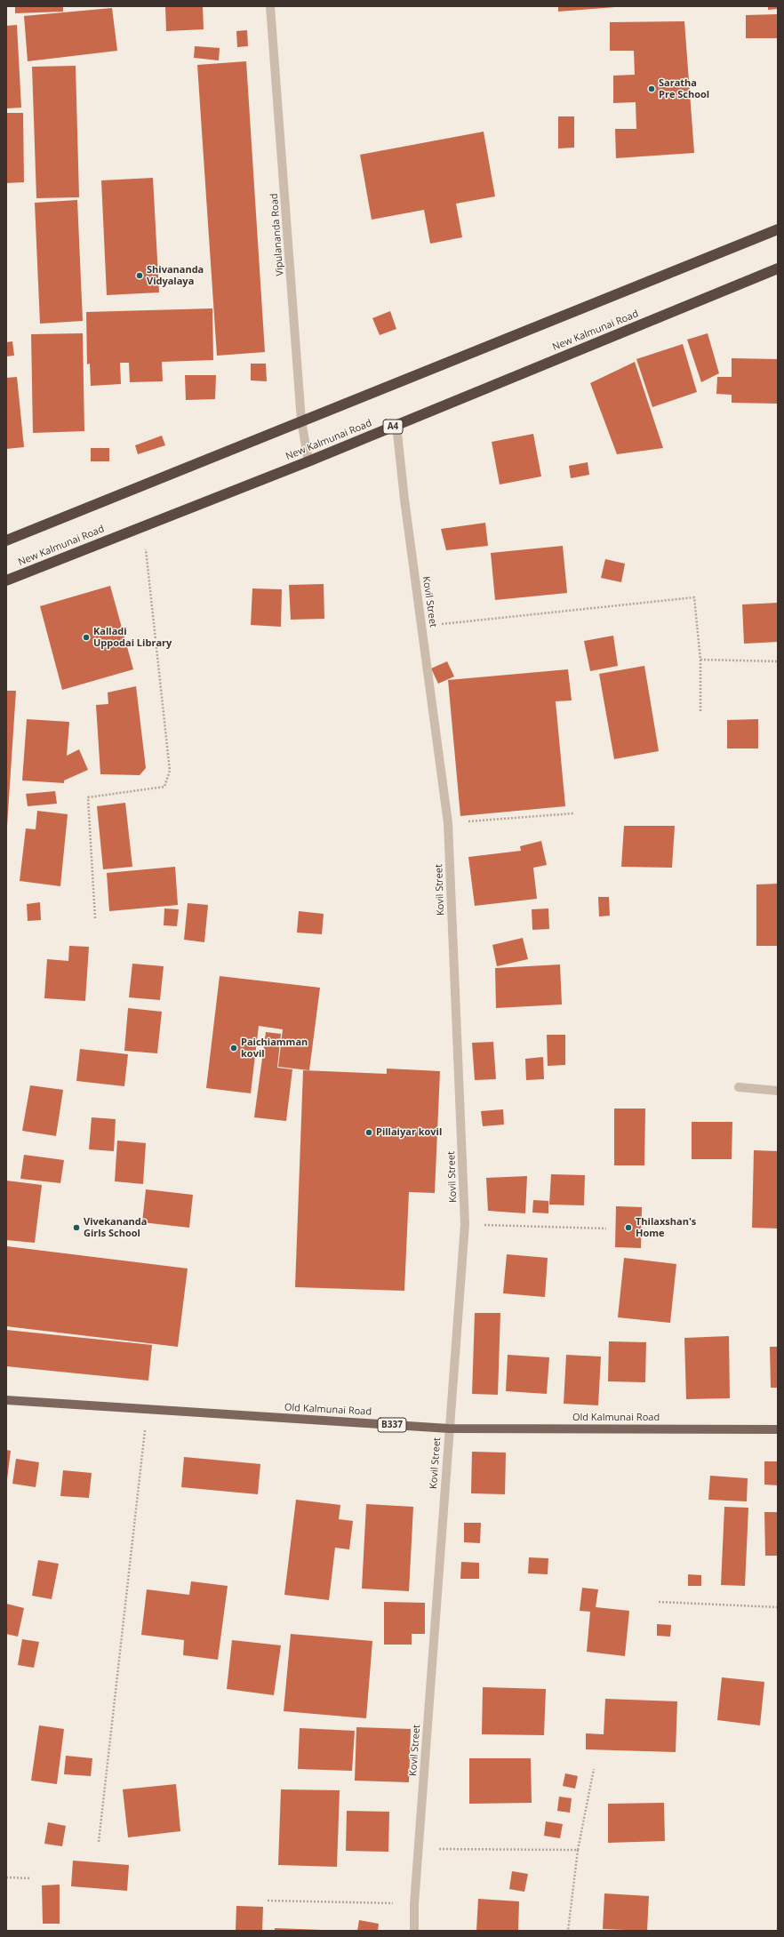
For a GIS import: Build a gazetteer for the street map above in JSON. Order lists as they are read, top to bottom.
{
  "streets": {
    "highway": ["New Kalmunai Road", "A4"],
    "main road": ["Old Kalmunai Road", "B337"],
    "street": ["Vipulananda Road", "Kovil Street"]
  },
  "crossings": [
    ["Vipulananda Road", "New Kalmunai Road"],
    ["New Kalmunai Road", "Kovil Street"],
    ["Kovil Street", "Old Kalmunai Road"]
  ],
  "places": [
    "Saratha Pre School",
    "Shivananda Vidyalaya",
    "Kalladi Uppodai Library",
    "Paichiamman kovil",
    "Pillaiyar kovil",
    "Vivekananda Girls School",
    "Thilaxshan's Home"
  ]
}
